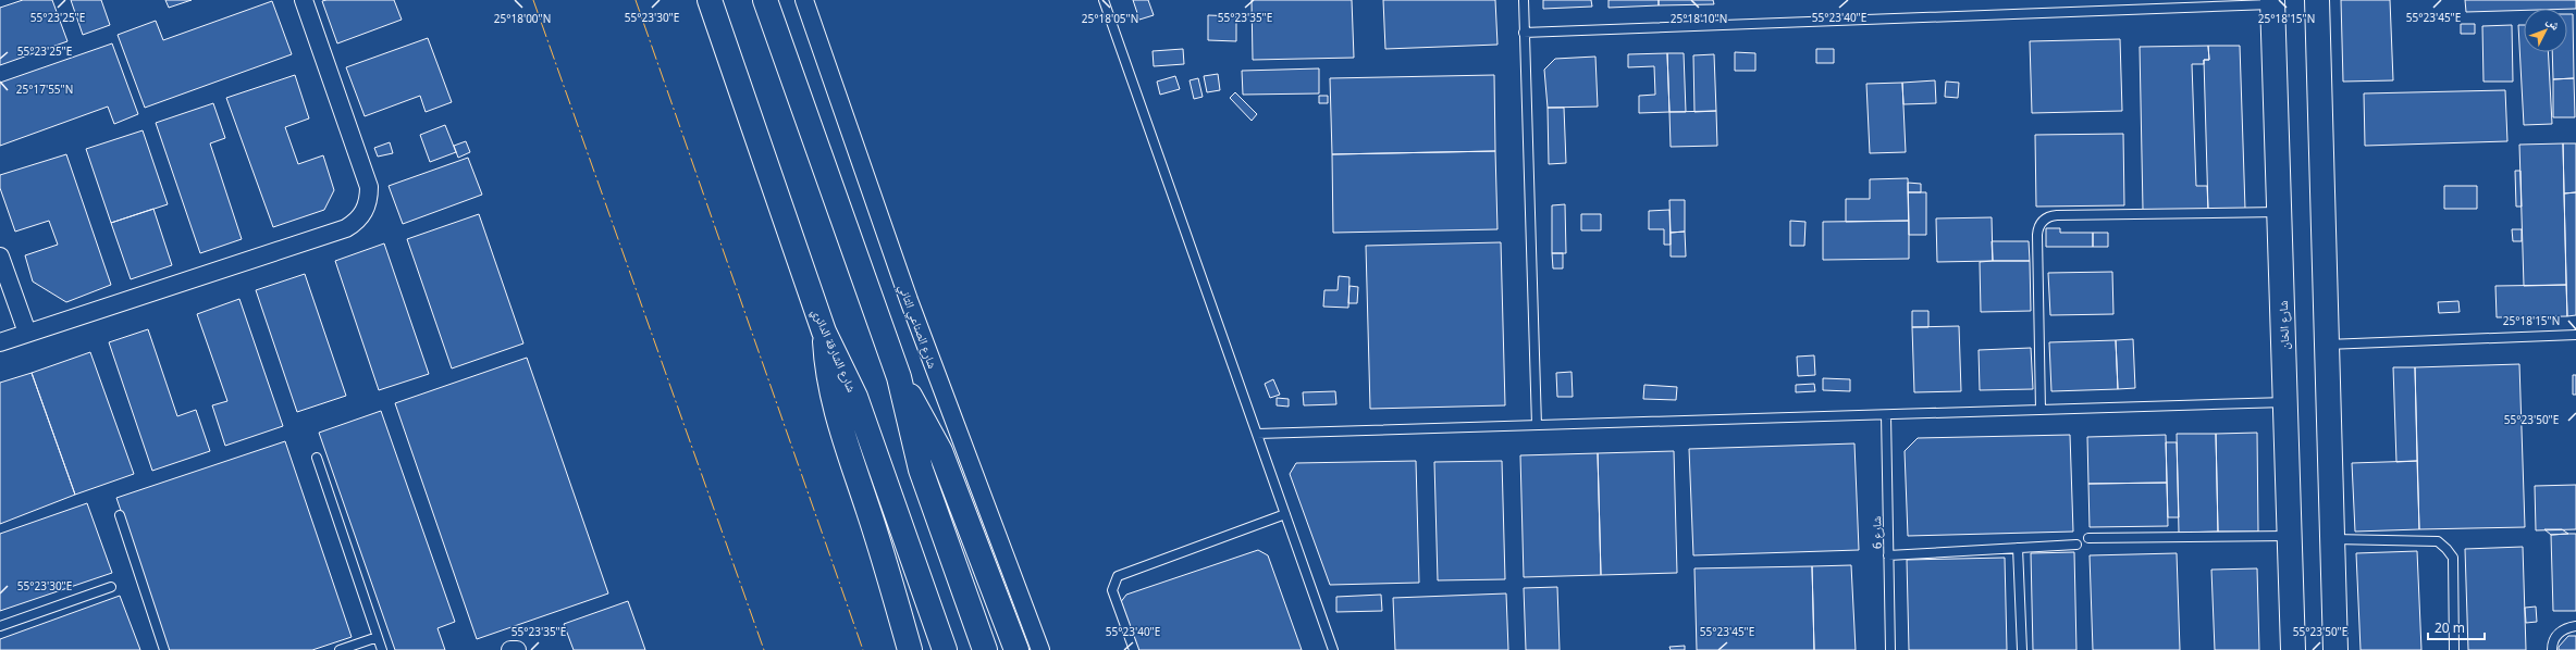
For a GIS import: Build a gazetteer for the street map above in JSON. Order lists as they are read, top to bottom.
{
  "streets": {
    "main road": ["شارع الخان", "شارع الشارقة الدائري"],
    "street": ["شارع الصناعي الثاني"],
    "lane": ["شارع 6"]
  },
  "scale_bar": "20 m",
  "north": "top right",
  "coordinates": [
    "55°23'25\"E",
    "55°23'30\"E",
    "55°23'35\"E",
    "55°23'45\"E",
    "55°23'40\"E",
    "25°18'05\"N",
    "25°18'10\"N",
    "25°18'00\"N",
    "25°18'15\"N",
    "25°17'55\"N",
    "55°23'50\"E"
  ]
}
